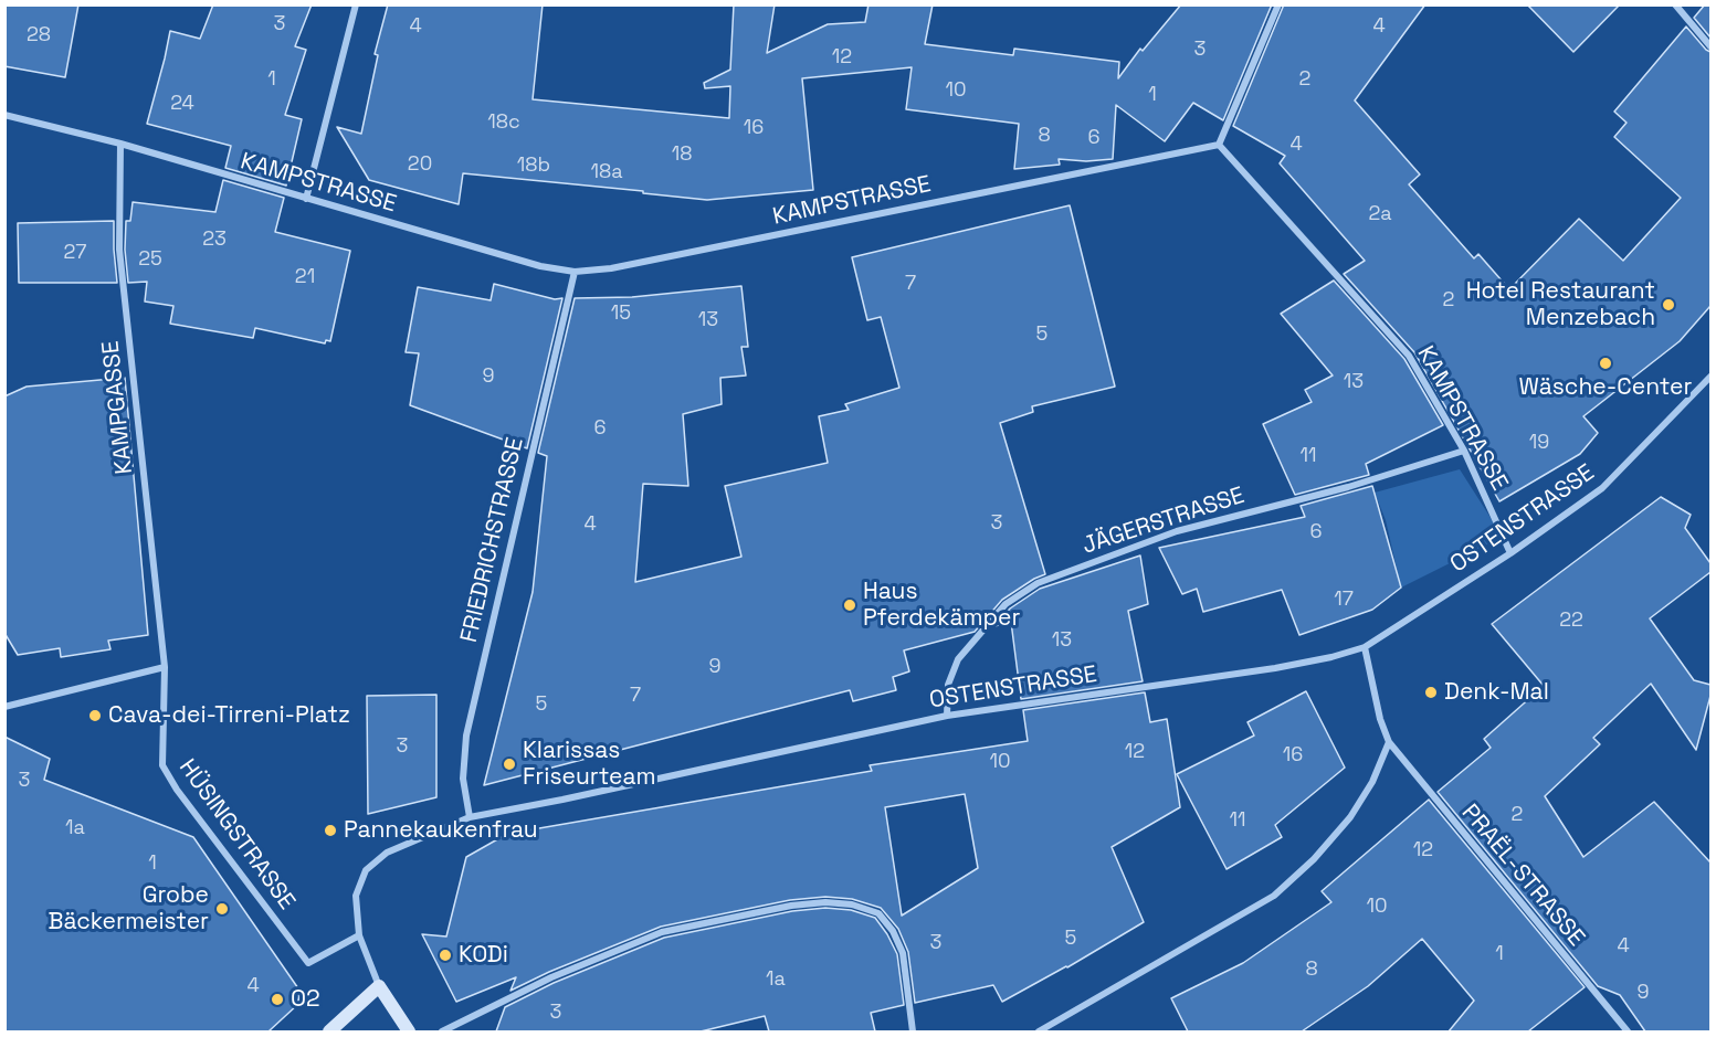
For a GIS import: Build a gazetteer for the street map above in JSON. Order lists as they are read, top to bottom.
{
  "streets": {
    "street": [
      "KAMPSTRASSE",
      "KAMPGASSE",
      "OSTENSTRASSE",
      "JÄGERSTRASSE",
      "FRIEDRICHSTRASSE",
      "HÜSINGSTRASSE",
      "PRAËL-STRASSE"
    ]
  },
  "crossings": [
    ["KAMPSTRASSE", "KAMPGASSE"],
    ["KAMPSTRASSE", "OSTENSTRASSE"],
    ["KAMPSTRASSE", "JÄGERSTRASSE"],
    ["KAMPSTRASSE", "FRIEDRICHSTRASSE"],
    ["KAMPGASSE", "HÜSINGSTRASSE"],
    ["OSTENSTRASSE", "JÄGERSTRASSE"],
    ["OSTENSTRASSE", "FRIEDRICHSTRASSE"],
    ["OSTENSTRASSE", "HÜSINGSTRASSE"]
  ],
  "places": [
    "Hotel Restaurant Menzebach",
    "Wäsche-Center",
    "Haus Pferdekämper",
    "Denk-Mal",
    "Cava-dei-Tirreni-Platz",
    "Klarissas Friseurteam",
    "Pannekaukenfrau",
    "Grobe Bäckermeister",
    "KODi",
    "O2"
  ],
  "house_numbers": [
    "3",
    "4",
    "4",
    "28",
    "3",
    "12",
    "1",
    "2",
    "10",
    "1",
    "24",
    "18c",
    "16",
    "8",
    "6",
    "4",
    "18",
    "20",
    "18b",
    "18a",
    "2a",
    "23",
    "27",
    "25",
    "21",
    "7",
    "2",
    "15",
    "13",
    "5",
    "9",
    "13",
    "6",
    "19",
    "11",
    "3",
    "4",
    "6",
    "17",
    "22",
    "13",
    "9",
    "7",
    "5",
    "3",
    "12",
    "16",
    "10",
    "3",
    "2",
    "11",
    "1a",
    "12",
    "1",
    "10",
    "5",
    "3",
    "4",
    "1",
    "8",
    "1a",
    "4",
    "9",
    "3"
  ]
}
